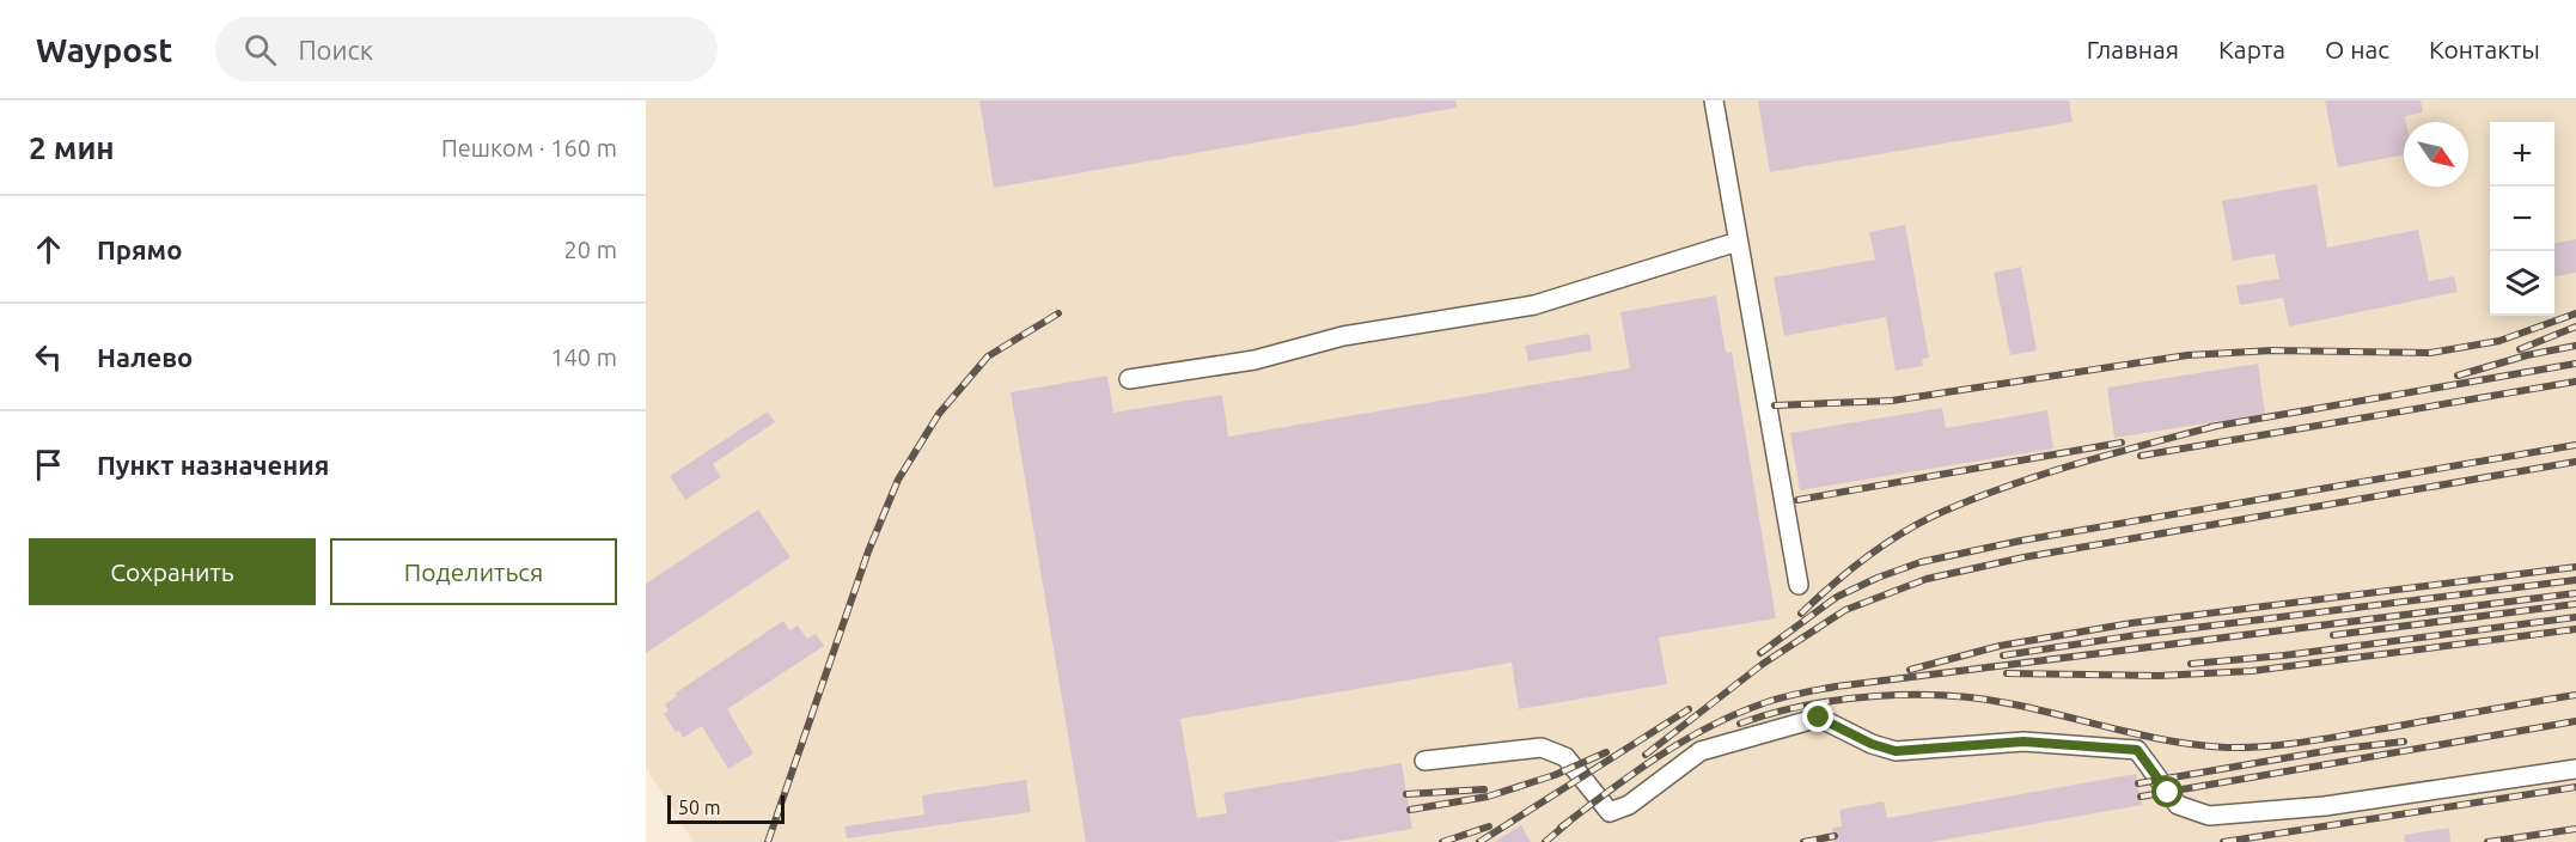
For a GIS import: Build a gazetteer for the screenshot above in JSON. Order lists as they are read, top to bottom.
{
  "scale_bar": "50 m",
  "north": "bottom right",
  "page": {
    "header": "Waypost",
    "search": "Поиск",
    "nav": [
      "Главная",
      "Карта",
      "О нас",
      "Контакты"
    ],
    "heading": ["2 мин", "Пешком · 160 m"],
    "map_buttons": ["+", "−"],
    "list": [
      ["Прямо", "20 m"],
      ["Налево", "140 m"],
      "Пункт назначения"
    ],
    "buttons": ["Сохранить", "Поделиться"],
    "scale": "50 m"
  }
}
